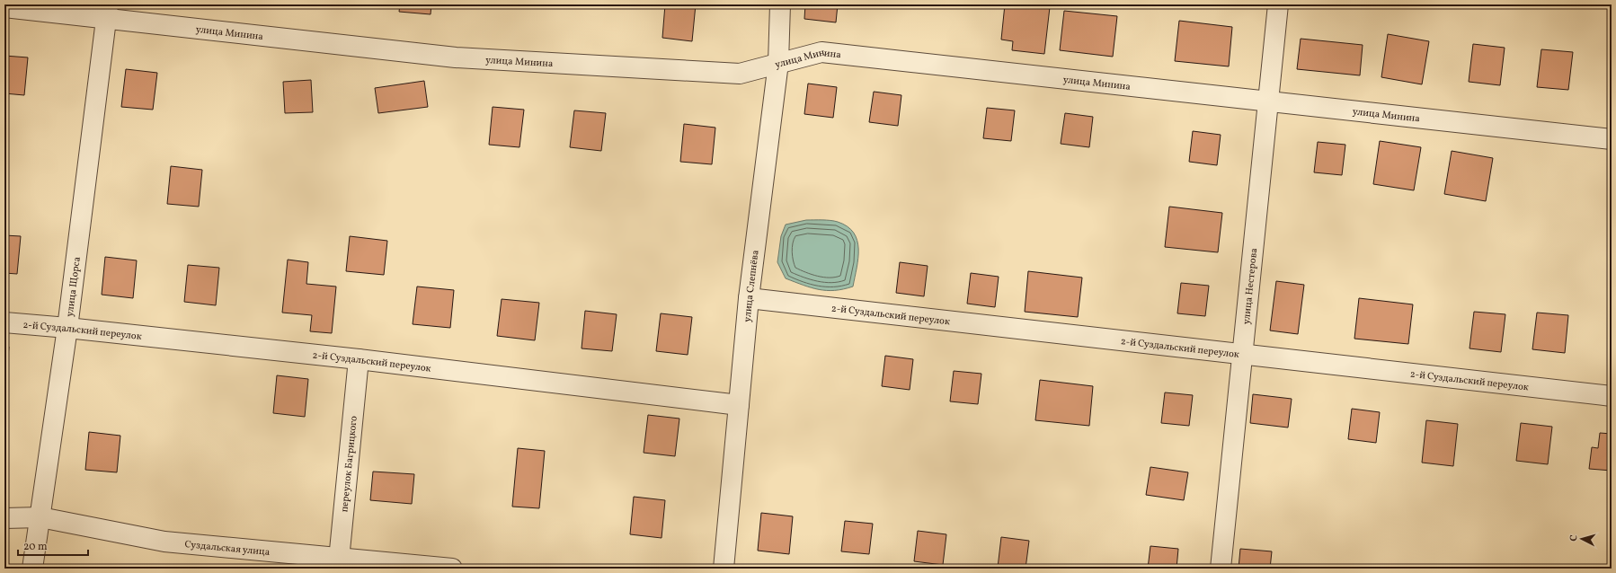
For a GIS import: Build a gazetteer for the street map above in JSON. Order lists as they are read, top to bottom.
{
  "streets": {
    "street": [
      "улица Минина",
      "улица Щорса",
      "улица Слепнёва",
      "улица Нестерова",
      "2-й Суздальский переулок",
      "переулок Багрицкого",
      "Суздальская улица"
    ]
  },
  "crossings": [
    ["улица Минина", "улица Щорса"],
    ["улица Минина", "улица Слепнёва"],
    ["улица Минина", "улица Нестерова"],
    ["улица Щорса", "2-й Суздальский переулок"],
    ["улица Щорса", "Суздальская улица"],
    ["улица Слепнёва", "2-й Суздальский переулок"],
    ["улица Нестерова", "2-й Суздальский переулок"],
    ["2-й Суздальский переулок", "переулок Багрицкого"],
    ["переулок Багрицкого", "Суздальская улица"]
  ],
  "scale_bar": "20 m",
  "north": "left"
}
